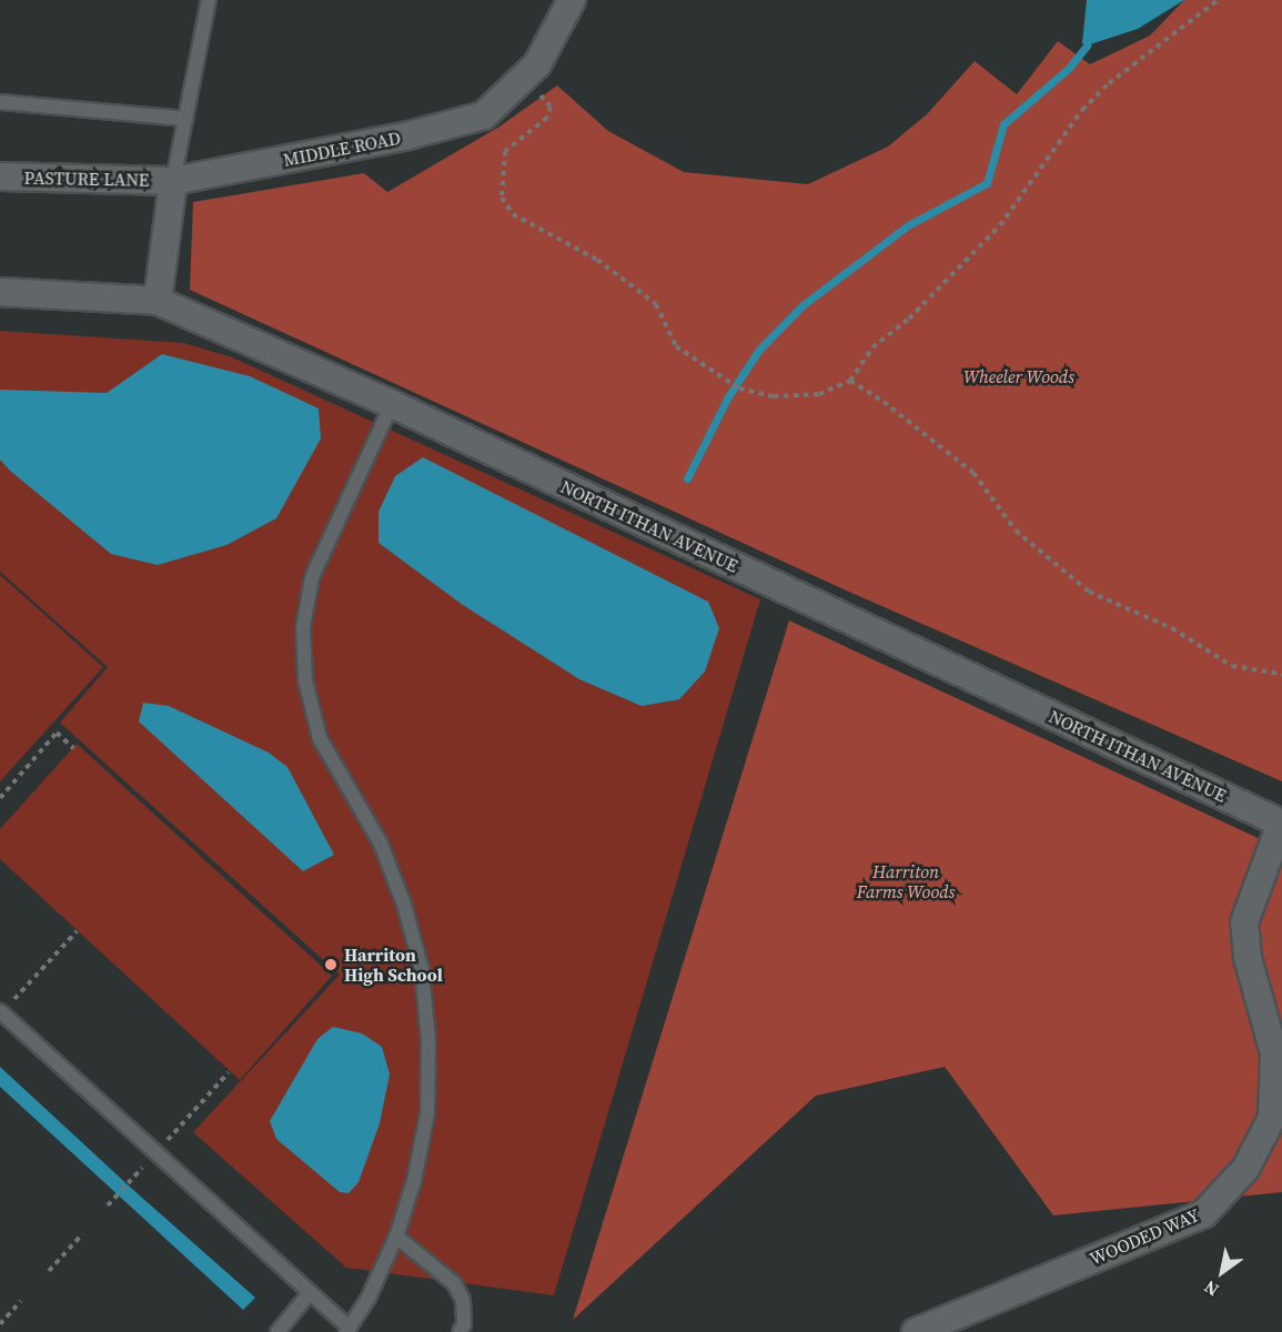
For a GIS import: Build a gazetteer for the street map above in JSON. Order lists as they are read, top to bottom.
{
  "streets": {
    "street": [
      "MIDDLE ROAD",
      "PASTURE LANE",
      "NORTH ITHAN AVENUE",
      "WOODED WAY"
    ]
  },
  "crossings": [
    ["MIDDLE ROAD", "PASTURE LANE"],
    ["NORTH ITHAN AVENUE", "WOODED WAY"]
  ],
  "parks": ["Wheeler Woods", "Harriton Farms Woods"],
  "places": ["Harriton High School"],
  "north": "bottom left"
}
